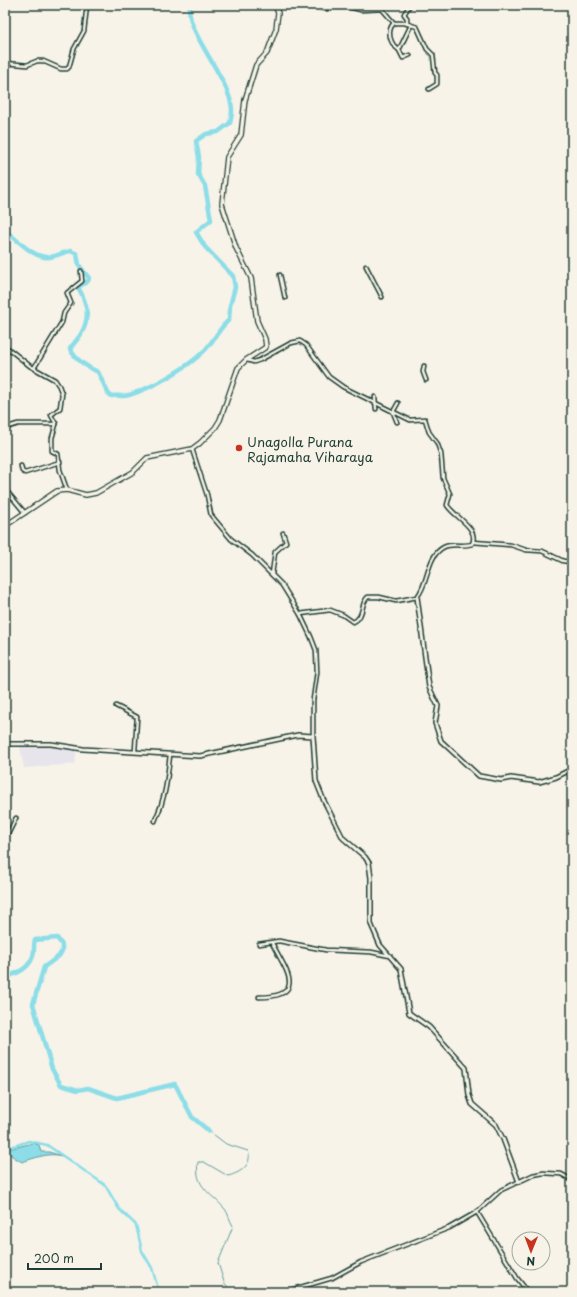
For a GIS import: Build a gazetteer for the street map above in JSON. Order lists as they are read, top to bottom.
{
  "places": ["Unagolla Purana Rajamaha Viharaya"],
  "scale_bar": "200 m",
  "north": "bottom"
}
